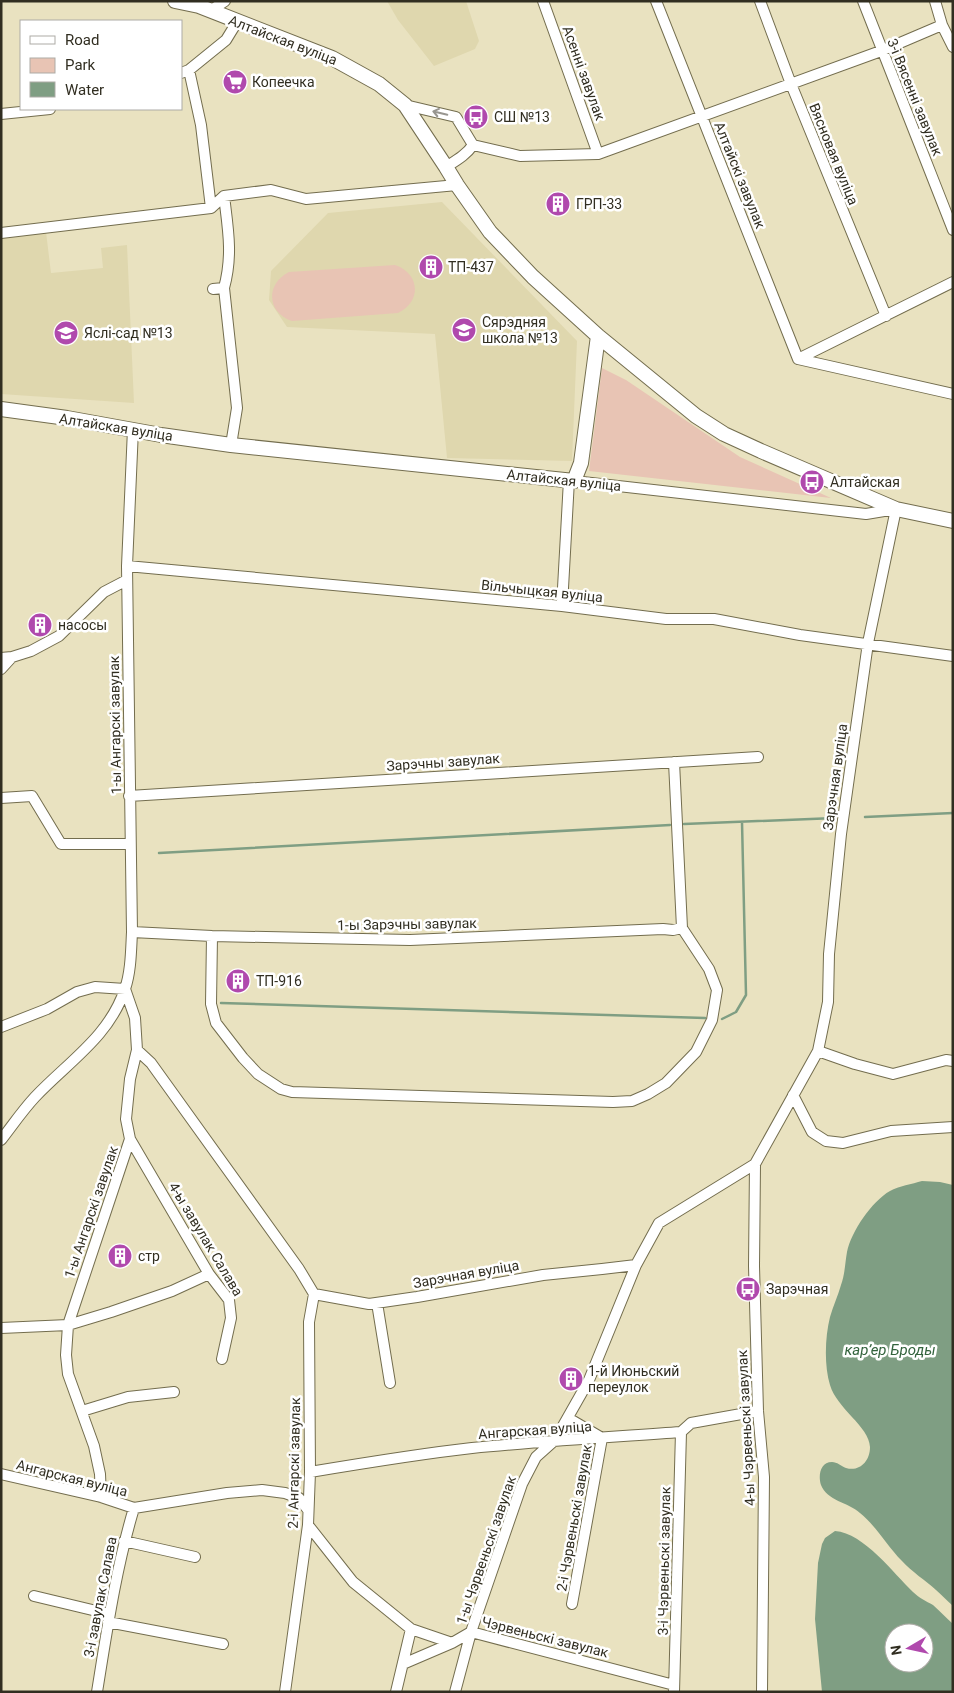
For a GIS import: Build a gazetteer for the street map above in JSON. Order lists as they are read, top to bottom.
{
  "streets": {
    "main road": ["Алтайская вуліца"],
    "street": [
      "Асенні завулак",
      "3-і Вясенні завулак",
      "Вясновая вуліца",
      "Алтайскі завулак",
      "Вільчыцкая вуліца",
      "1-ы Ангарскі завулак",
      "Зарэчны завулак",
      "Зарэчная вуліца",
      "1-ы Зарэчны завулак",
      "4-ы завулак Салава",
      "4-ы Чэрвеньскі завулак",
      "Ангарская вуліца",
      "2-і Ангарскі завулак",
      "2-і Чэрвеньскі завулак",
      "1-ы Чэрвеньскі завулак",
      "3-і Чэрвеньскі завулак",
      "3-і завулак Салава",
      "Чэрвеньскі завулак"
    ]
  },
  "crossings": [
    ["Алтайская вуліца", "1-ы Ангарскі завулак"],
    ["Алтайская вуліца", "Зарэчная вуліца"],
    ["Вільчыцкая вуліца", "1-ы Ангарскі завулак"],
    ["Вільчыцкая вуліца", "Зарэчная вуліца"],
    ["1-ы Ангарскі завулак", "Зарэчны завулак"],
    ["1-ы Ангарскі завулак", "1-ы Зарэчны завулак"],
    ["1-ы Ангарскі завулак", "4-ы завулак Салава"],
    ["1-ы Ангарскі завулак", "Ангарская вуліца"],
    ["Зарэчная вуліца", "4-ы Чэрвеньскі завулак"],
    ["Зарэчная вуліца", "2-і Ангарскі завулак"],
    ["Зарэчная вуліца", "1-ы Чэрвеньскі завулак"],
    ["4-ы Чэрвеньскі завулак", "Ангарская вуліца"],
    ["Ангарская вуліца", "2-і Ангарскі завулак"],
    ["Ангарская вуліца", "2-і Чэрвеньскі завулак"],
    ["Ангарская вуліца", "1-ы Чэрвеньскі завулак"],
    ["Ангарская вуліца", "3-і Чэрвеньскі завулак"],
    ["Ангарская вуліца", "3-і завулак Салава"],
    ["1-ы Чэрвеньскі завулак", "Чэрвеньскі завулак"],
    ["3-і Чэрвеньскі завулак", "Чэрвеньскі завулак"]
  ],
  "water": ["карʼер Броды"],
  "places": {
    "supermarket": ["Копеечка"],
    "bus stop": ["СШ №13", "Алтайская", "Зарэчная"],
    "building": [
      "ГРП-33",
      "ТП-437",
      "насосы",
      "ТП-916",
      "стр",
      "1-й Июньский переулок"
    ],
    "school or university": ["Сярэдняя школа №13", "Яслі-сад №13"]
  },
  "legend": ["Road", "Park", "Water"],
  "north": "left"
}
